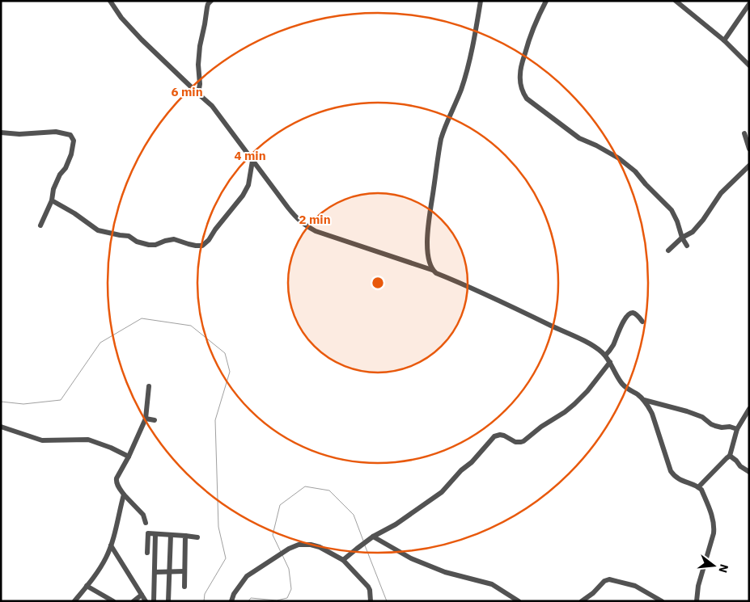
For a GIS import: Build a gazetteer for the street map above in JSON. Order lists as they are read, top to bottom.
{
  "north": "right",
  "rings": ["6 min", "4 min", "2 min"]
}
